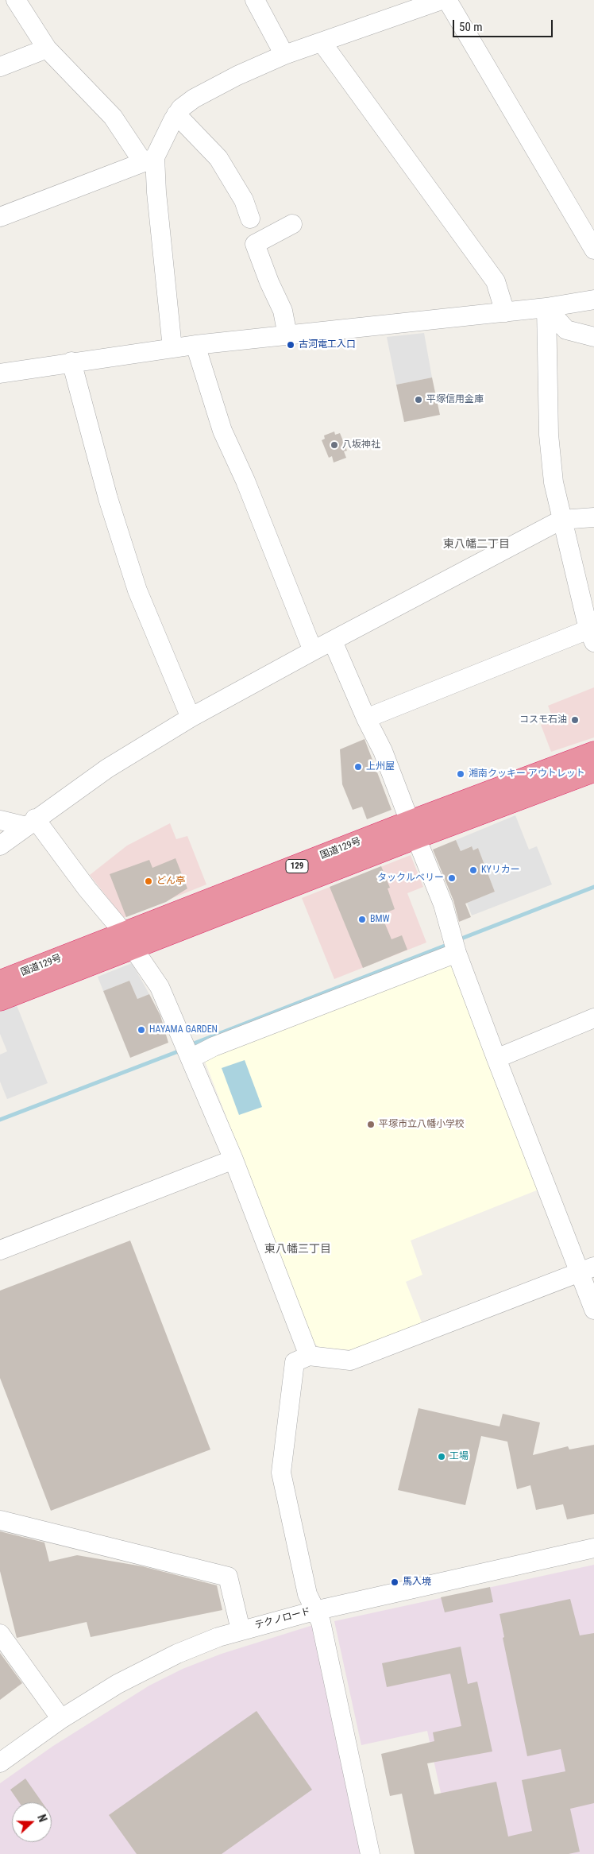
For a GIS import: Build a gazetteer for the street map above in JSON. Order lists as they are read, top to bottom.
{
  "streets": {
    "highway": ["国道129号", "129"],
    "street": ["テクノロード"]
  },
  "districts": ["東八幡二丁目", "東八幡三丁目"],
  "places": [
    "古河電工入口",
    "平塚信用金庫",
    "八坂神社",
    "コスモ石油",
    "上州屋",
    "湘南クッキー アウトレット",
    "KYリカー",
    "タックルベリー",
    "どん亭",
    "BMW",
    "HAYAMA GARDEN",
    "平塚市立八幡小学校",
    "工場",
    "馬入境"
  ],
  "scale_bar": "50 m",
  "north": "right"
}
